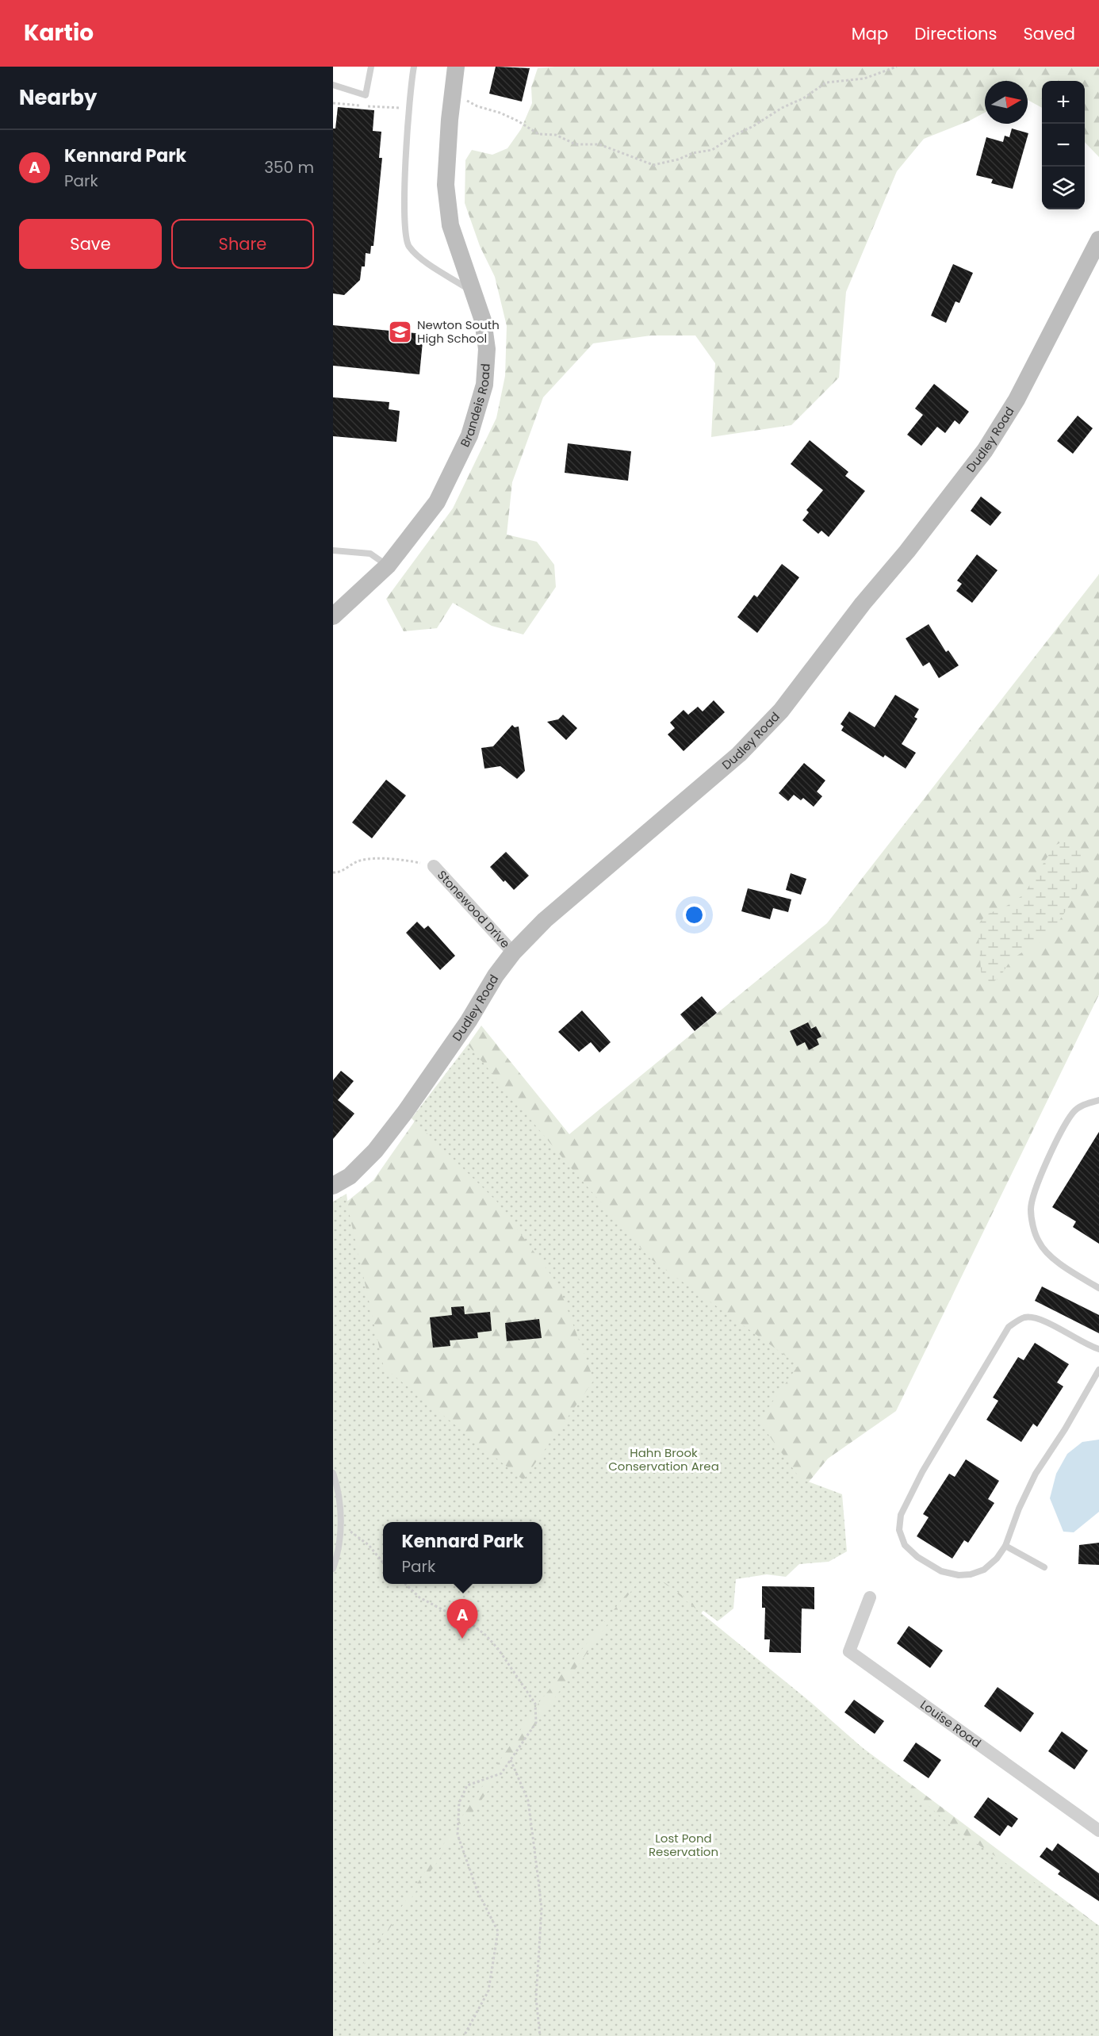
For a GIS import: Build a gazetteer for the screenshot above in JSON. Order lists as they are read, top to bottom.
{
  "streets": {
    "street": [
      "Brandeis Road",
      "Dudley Road",
      "Stonewood Drive",
      "Louise Road"
    ]
  },
  "crossings": [
    ["Dudley Road", "Stonewood Drive"]
  ],
  "parks": ["Hahn Brook Conservation Area", "Lost Pond Reservation"],
  "places": {
    "school or university": ["Newton South High School"]
  },
  "north": "right",
  "page": {
    "header": "Kartio",
    "nav": ["Map", "Directions", "Saved"],
    "heading": "Nearby",
    "map_buttons": ["+", "−"],
    "list": [
      {
        "mark": "A",
        "name": "Kennard Park",
        "note": "Park",
        "value": "350 m"
      }
    ],
    "buttons": ["Save", "Share"],
    "popup": ["Kennard Park", "Park"],
    "pins": "A"
  }
}
